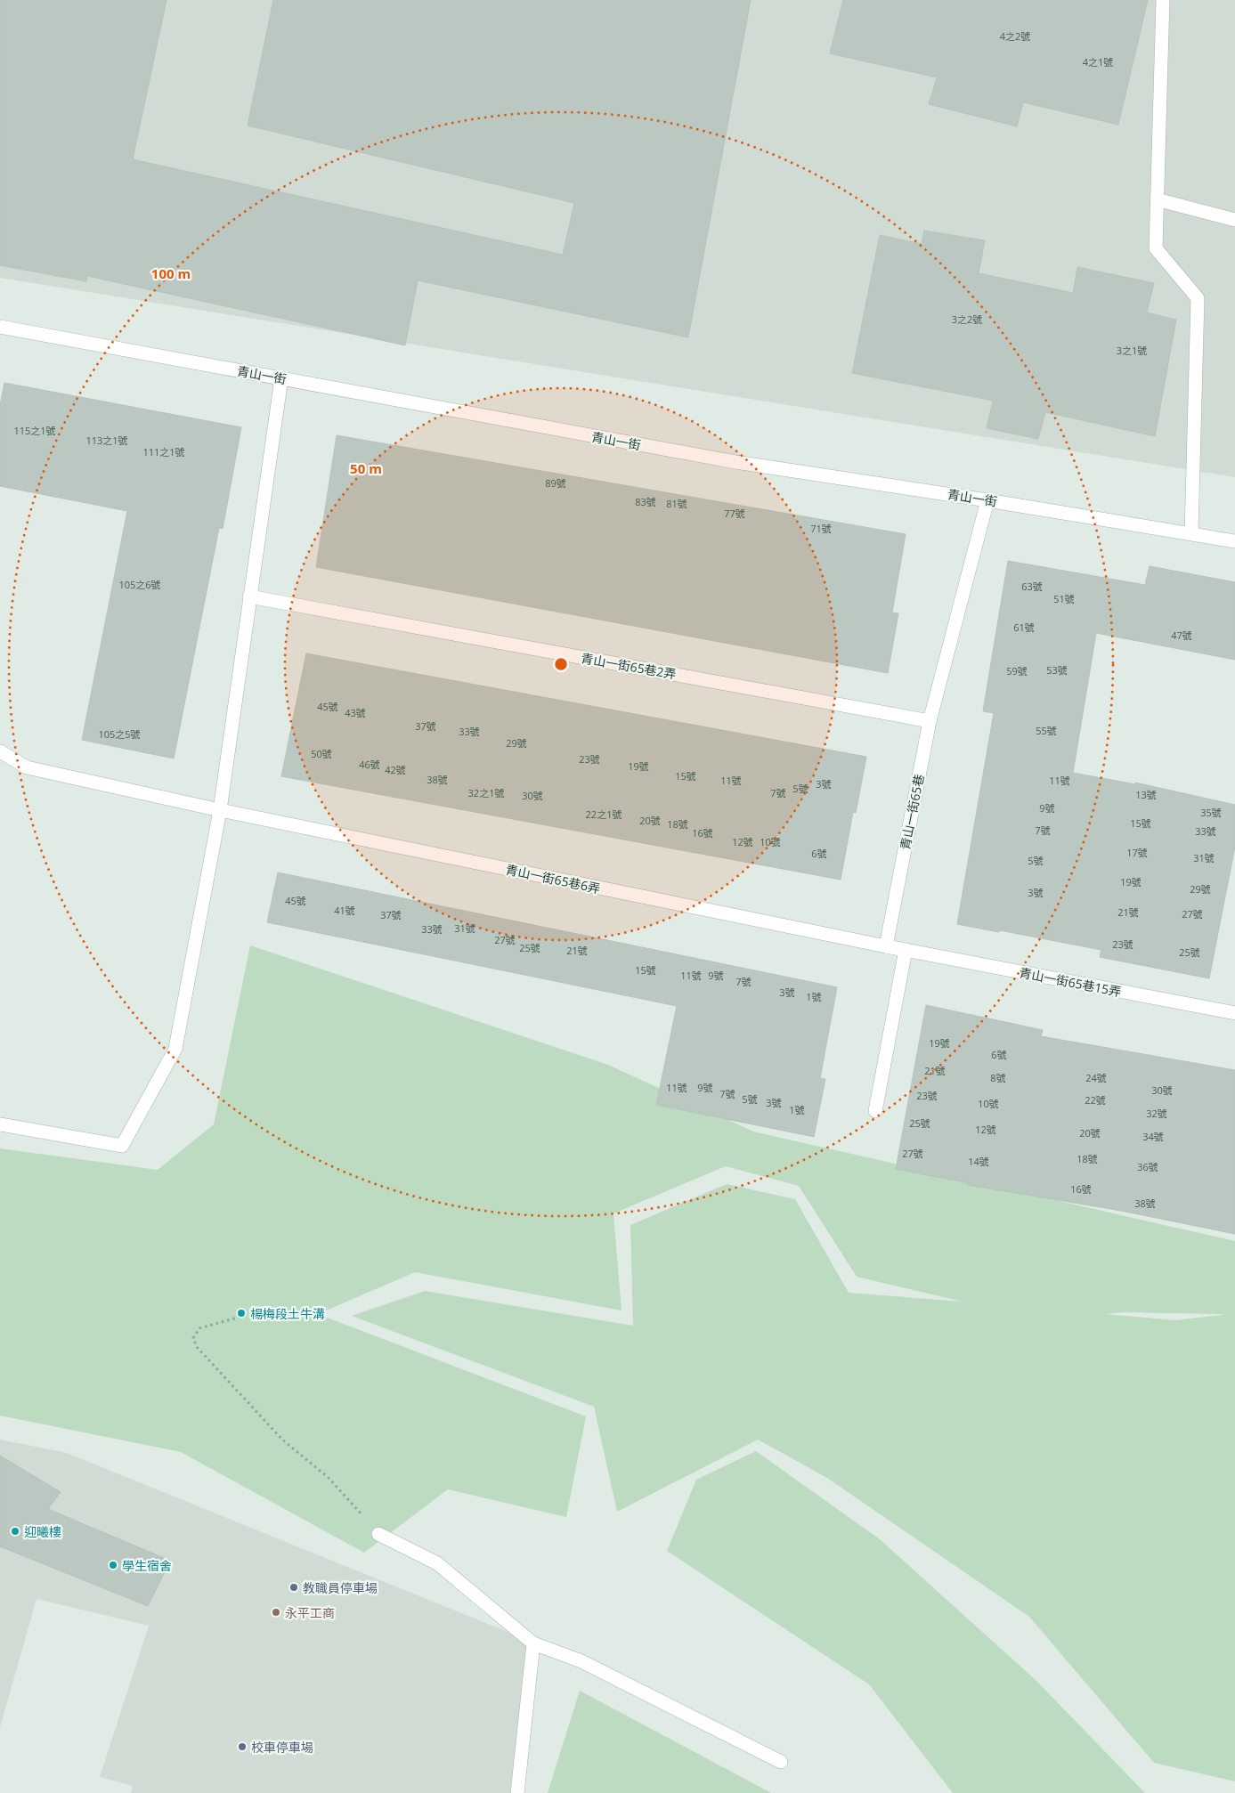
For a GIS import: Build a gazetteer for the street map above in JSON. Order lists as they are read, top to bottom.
{
  "streets": {
    "street": [
      "青山一街",
      "青山一街65巷2弄",
      "青山一街65巷",
      "青山一街65巷6弄",
      "青山一街65巷15弄"
    ]
  },
  "crossings": [
    ["青山一街", "青山一街65巷"],
    ["青山一街65巷2弄", "青山一街65巷"],
    ["青山一街65巷", "青山一街65巷6弄"]
  ],
  "places": [
    "楊梅段土牛溝",
    "迎曦樓",
    "學生宿舍",
    "教職員停車場",
    "永平工商",
    "校車停車場"
  ],
  "house_numbers": [
    "4之2號",
    "4之1號",
    "3之2號",
    "3之1號",
    "115之1號",
    "113之1號",
    "111之1號",
    "89號",
    "83號",
    "81號",
    "77號",
    "71號",
    "105之6號",
    "63號",
    "51號",
    "61號",
    "47號",
    "53號",
    "59號",
    "45號",
    "43號",
    "37號",
    "55號",
    "33號",
    "105之5號",
    "29號",
    "50號",
    "23號",
    "46號",
    "19號",
    "42號",
    "15號",
    "38號",
    "11號",
    "11號",
    "3號",
    "5號",
    "32之1號",
    "7號",
    "13號",
    "30號",
    "9號",
    "35號",
    "22之1號",
    "20號",
    "15號",
    "18號",
    "7號",
    "33號",
    "16號",
    "12號",
    "10號",
    "17號",
    "6號",
    "31號",
    "5號",
    "19號",
    "29號",
    "3號",
    "45號",
    "41號",
    "21號",
    "27號",
    "37號",
    "31號",
    "33號",
    "27號",
    "23號",
    "25號",
    "21號",
    "25號",
    "15號",
    "11號",
    "9號",
    "7號",
    "3號",
    "1號",
    "19號",
    "6號",
    "21號",
    "8號",
    "24號",
    "11號",
    "9號",
    "30號",
    "7號",
    "23號",
    "5號",
    "22號",
    "3號",
    "10號",
    "1號",
    "32號",
    "25號",
    "12號",
    "20號",
    "34號",
    "27號",
    "18號",
    "14號",
    "36號",
    "16號",
    "38號"
  ],
  "rings": ["100 m", "50 m"]
}
